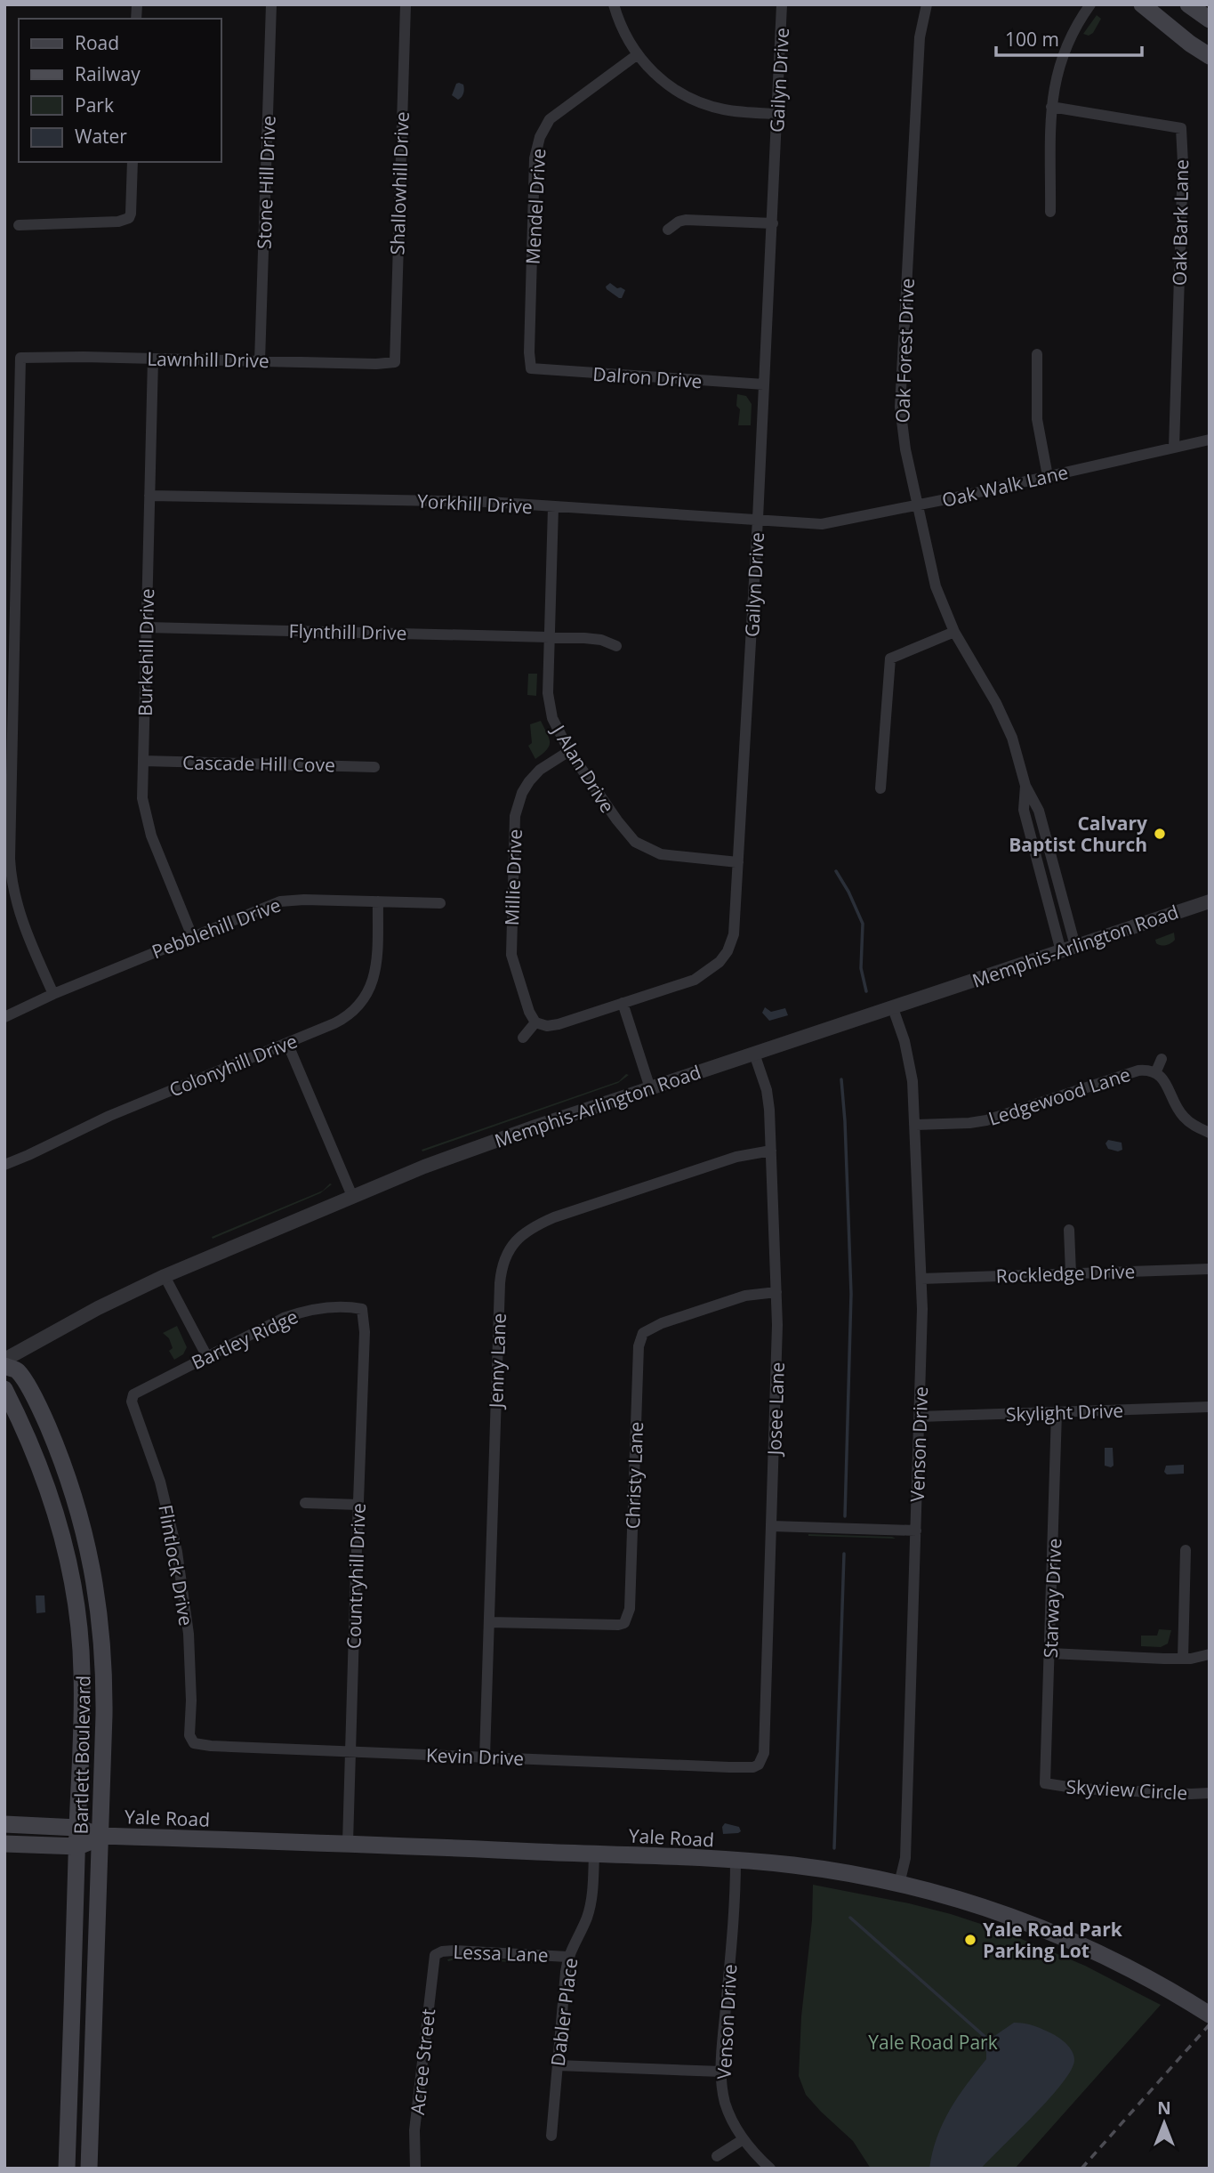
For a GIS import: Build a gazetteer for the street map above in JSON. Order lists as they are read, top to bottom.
{
  "streets": {
    "main road": ["Bartlett Boulevard", "Yale Road"],
    "street": [
      "Gailyn Drive",
      "Stone Hill Drive",
      "Shallowhill Drive",
      "Mendel Drive",
      "Oak Bark Lane",
      "Oak Forest Drive",
      "Lawnhill Drive",
      "Dalron Drive",
      "Oak Walk Lane",
      "Yorkhill Drive",
      "Flynthill Drive",
      "Burkehill Drive",
      "Cascade Hill Cove",
      "J Alan Drive",
      "Millie Drive",
      "Pebblehill Drive",
      "Memphis-Arlington Road",
      "Colonyhill Drive",
      "Ledgewood Lane",
      "Rockledge Drive",
      "Bartley Ridge",
      "Jenny Lane",
      "Josee Lane",
      "Skylight Drive",
      "Venson Drive",
      "Christy Lane",
      "Flintlock Drive",
      "Countryhill Drive",
      "Starway Drive",
      "Kevin Drive",
      "Skyview Circle",
      "Lessa Lane",
      "Dabler Place",
      "Acree Street"
    ]
  },
  "crossings": [
    ["Gailyn Drive", "Dalron Drive"],
    ["Gailyn Drive", "Yorkhill Drive"],
    ["Gailyn Drive", "J Alan Drive"],
    ["Gailyn Drive", "Millie Drive"],
    ["Stone Hill Drive", "Lawnhill Drive"],
    ["Shallowhill Drive", "Lawnhill Drive"],
    ["Mendel Drive", "Dalron Drive"],
    ["Oak Bark Lane", "Oak Walk Lane"],
    ["Oak Forest Drive", "Oak Walk Lane"],
    ["Oak Forest Drive", "Memphis-Arlington Road"],
    ["Lawnhill Drive", "Burkehill Drive"],
    ["Lawnhill Drive", "Pebblehill Drive"],
    ["Oak Walk Lane", "Yorkhill Drive"],
    ["Yorkhill Drive", "Burkehill Drive"],
    ["Yorkhill Drive", "J Alan Drive"],
    ["Flynthill Drive", "Burkehill Drive"],
    ["Flynthill Drive", "J Alan Drive"],
    ["Burkehill Drive", "Cascade Hill Cove"],
    ["Burkehill Drive", "Pebblehill Drive"],
    ["J Alan Drive", "Millie Drive"],
    ["Pebblehill Drive", "Colonyhill Drive"],
    ["Memphis-Arlington Road", "Josee Lane"],
    ["Memphis-Arlington Road", "Venson Drive"],
    ["Ledgewood Lane", "Venson Drive"],
    ["Rockledge Drive", "Venson Drive"],
    ["Bartley Ridge", "Flintlock Drive"],
    ["Bartley Ridge", "Countryhill Drive"],
    ["Jenny Lane", "Josee Lane"],
    ["Jenny Lane", "Christy Lane"],
    ["Jenny Lane", "Kevin Drive"],
    ["Josee Lane", "Christy Lane"],
    ["Josee Lane", "Kevin Drive"],
    ["Skylight Drive", "Venson Drive"],
    ["Skylight Drive", "Starway Drive"],
    ["Venson Drive", "Yale Road"],
    ["Flintlock Drive", "Kevin Drive"],
    ["Countryhill Drive", "Kevin Drive"],
    ["Countryhill Drive", "Yale Road"],
    ["Starway Drive", "Skyview Circle"],
    ["Bartlett Boulevard", "Yale Road"],
    ["Yale Road", "Dabler Place"],
    ["Lessa Lane", "Dabler Place"],
    ["Lessa Lane", "Acree Street"]
  ],
  "parks": ["Yale Road Park"],
  "places": ["Calvary Baptist Church", "Yale Road Park Parking Lot"],
  "legend": [
    "Road",
    "Railway",
    "Park",
    "Water"
  ],
  "scale_bar": "100 m",
  "north": "top"
}
